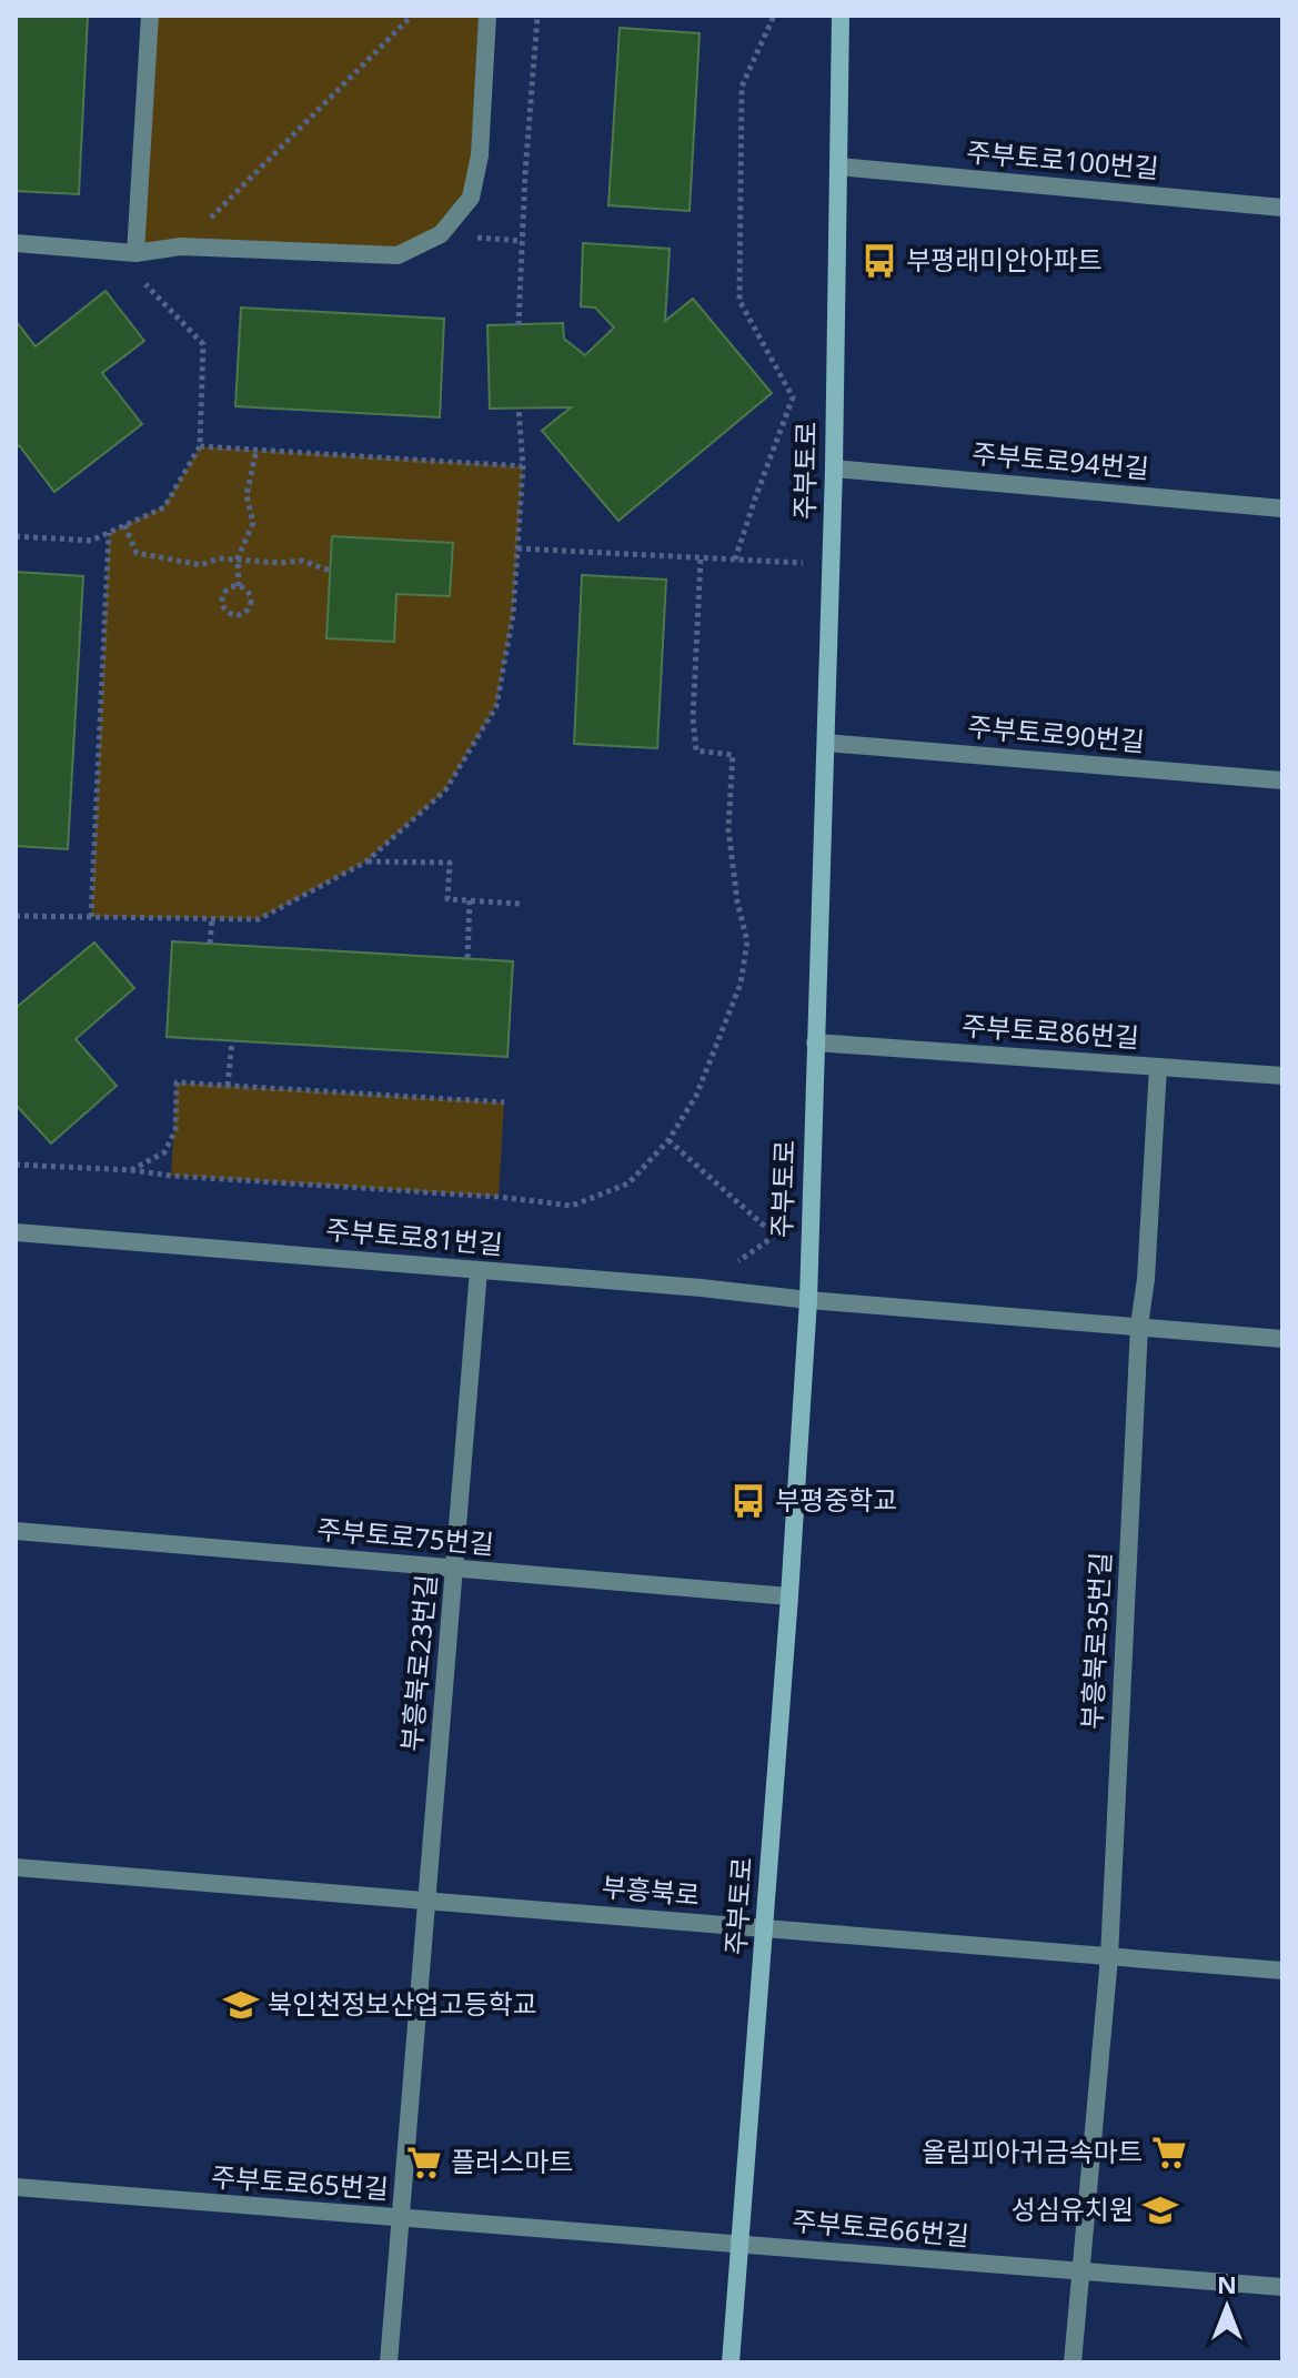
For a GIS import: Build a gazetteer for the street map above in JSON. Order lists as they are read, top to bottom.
{
  "streets": {
    "main road": ["주부토로"],
    "street": [
      "주부토로100번길",
      "주부토로94번길",
      "주부토로90번길",
      "주부토로86번길",
      "주부토로81번길",
      "주부토로75번길",
      "부흥북로35번길",
      "부흥북로23번길",
      "부흥북로",
      "주부토로65번길",
      "주부토로66번길"
    ]
  },
  "crossings": [
    ["주부토로100번길", "주부토로"],
    ["주부토로94번길", "주부토로"],
    ["주부토로", "주부토로90번길"],
    ["주부토로", "주부토로86번길"],
    ["주부토로", "주부토로81번길"],
    ["주부토로", "주부토로75번길"],
    ["주부토로", "부흥북로"],
    ["주부토로", "주부토로65번길"],
    ["주부토로", "주부토로66번길"],
    ["주부토로86번길", "부흥북로35번길"],
    ["주부토로81번길", "부흥북로35번길"],
    ["주부토로81번길", "부흥북로23번길"],
    ["주부토로75번길", "부흥북로23번길"],
    ["부흥북로35번길", "부흥북로"],
    ["부흥북로35번길", "주부토로66번길"],
    ["부흥북로23번길", "부흥북로"],
    ["부흥북로23번길", "주부토로65번길"],
    ["주부토로65번길", "주부토로66번길"]
  ],
  "places": {
    "bus stop": ["부평래미안아파트", "부평중학교"],
    "school or university": ["북인천정보산업고등학교", "성심유치원"],
    "supermarket": ["올림피아귀금속마트", "플러스마트"]
  },
  "north": "top"
}
